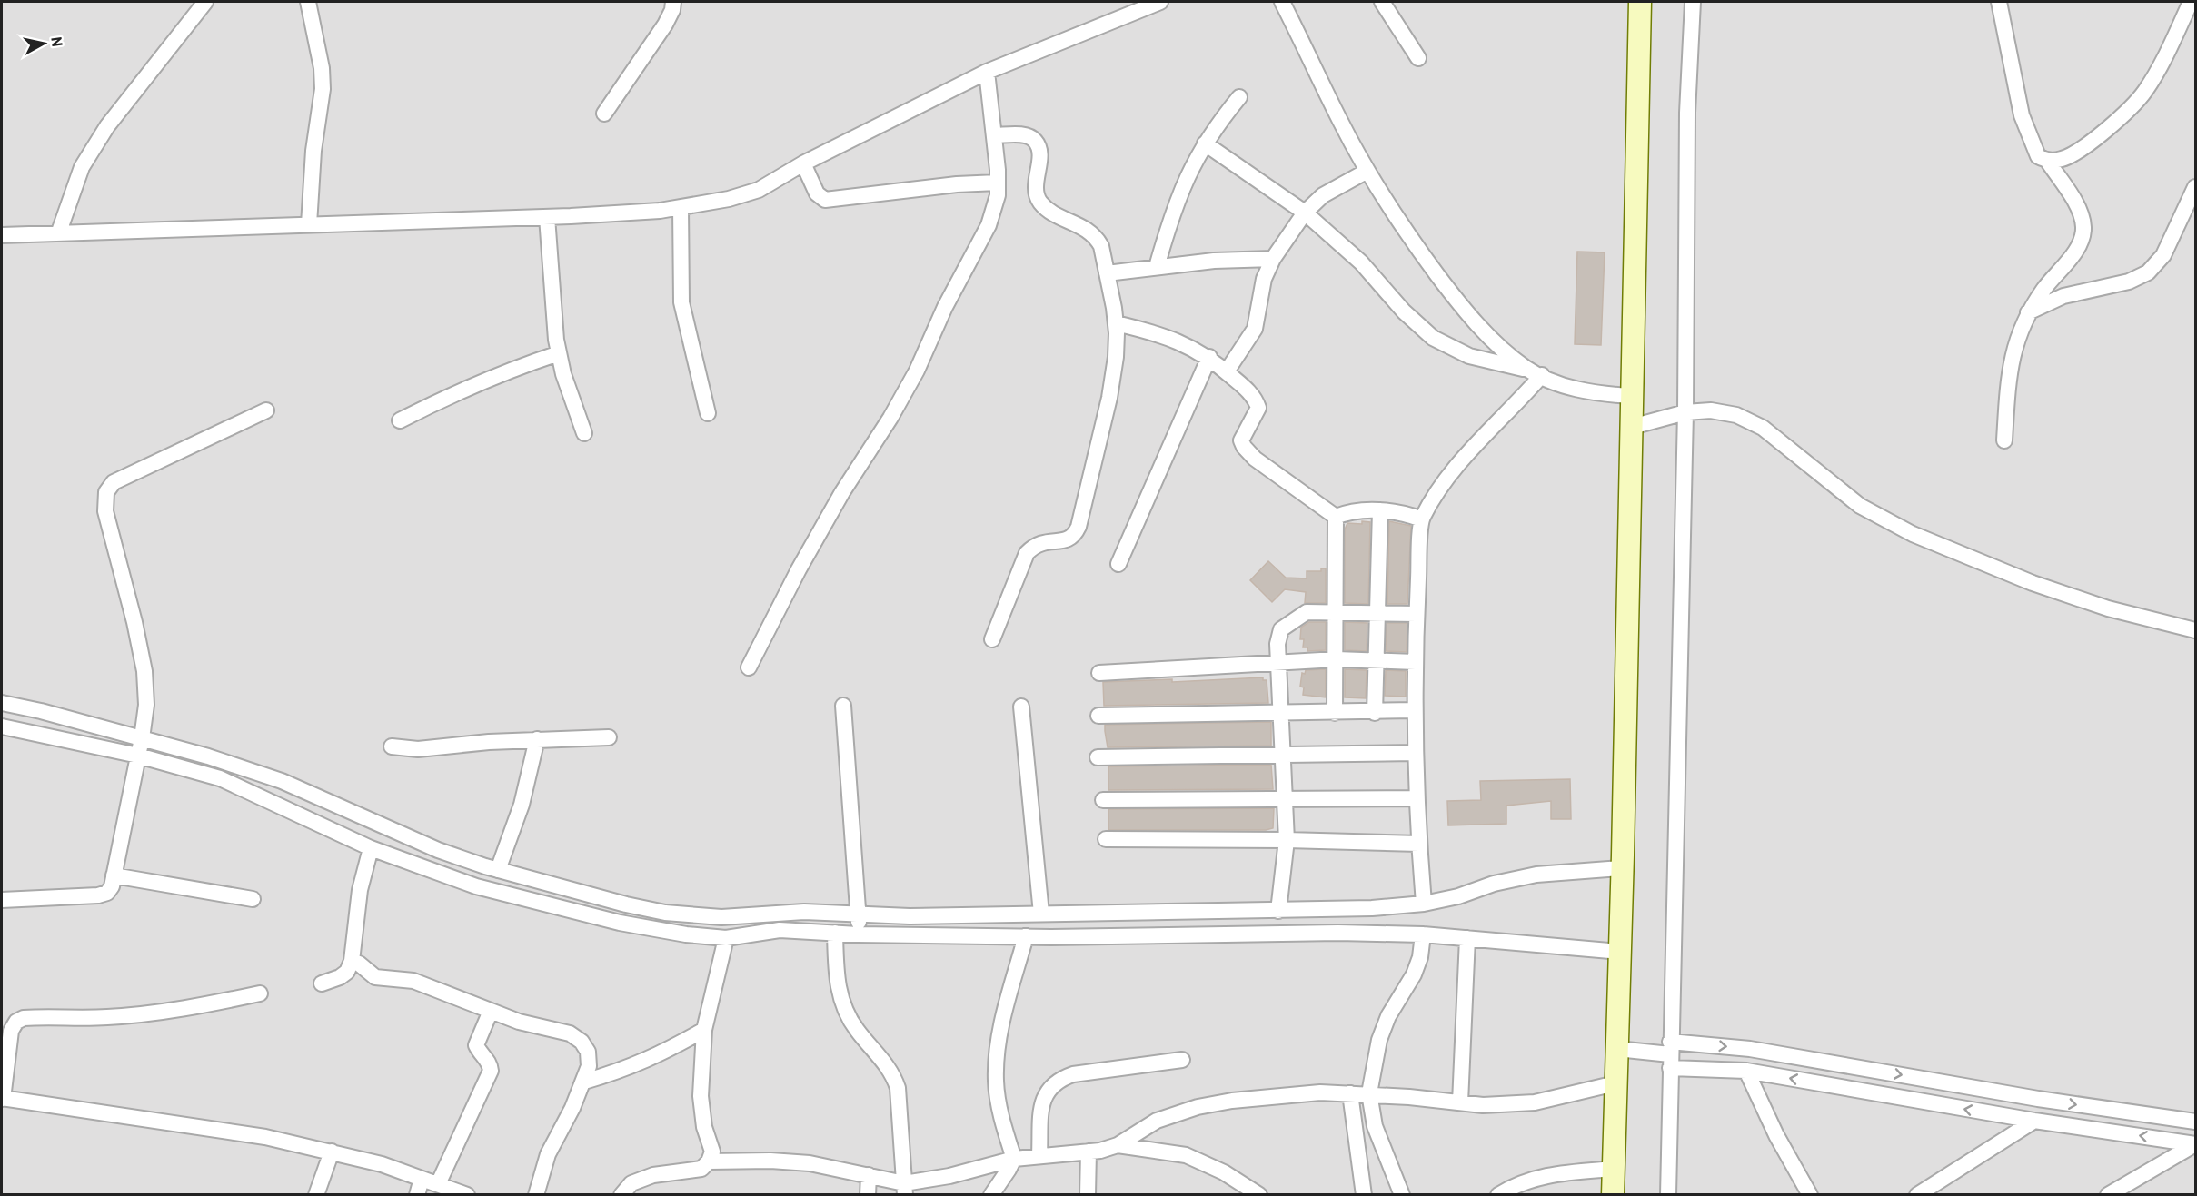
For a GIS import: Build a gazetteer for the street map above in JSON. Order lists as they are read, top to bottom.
{
  "north": "right"
}
